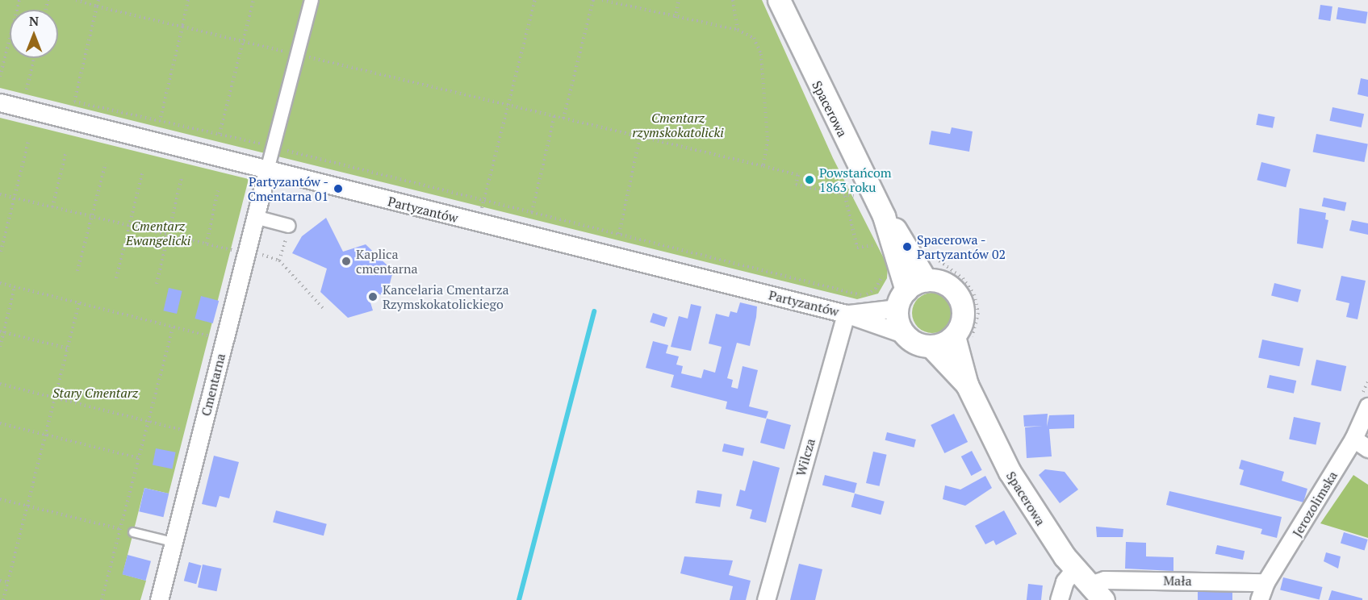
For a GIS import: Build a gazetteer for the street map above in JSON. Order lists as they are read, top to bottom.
{
  "streets": {
    "street": [
      "Spacerowa",
      "Partyzantów",
      "Cmentarna",
      "Wilcza",
      "Jerozolimska",
      "Mała"
    ]
  },
  "crossings": [
    ["Spacerowa", "Partyzantów"],
    ["Spacerowa", "Mała"],
    ["Partyzantów", "Cmentarna"],
    ["Partyzantów", "Wilcza"],
    ["Jerozolimska", "Mała"]
  ],
  "parks": ["Cmentarz rzymskokatolicki", "Cmentarz Ewangelicki", "Stary Cmentarz"],
  "places": [
    "Powstańcom 1863 roku",
    "Partyzantów - Cmentarna 01",
    "Spacerowa - Partyzantów 02",
    "Kaplica cmentarna",
    "Kancelaria Cmentarza Rzymskokatolickiego"
  ],
  "north": "top"
}
